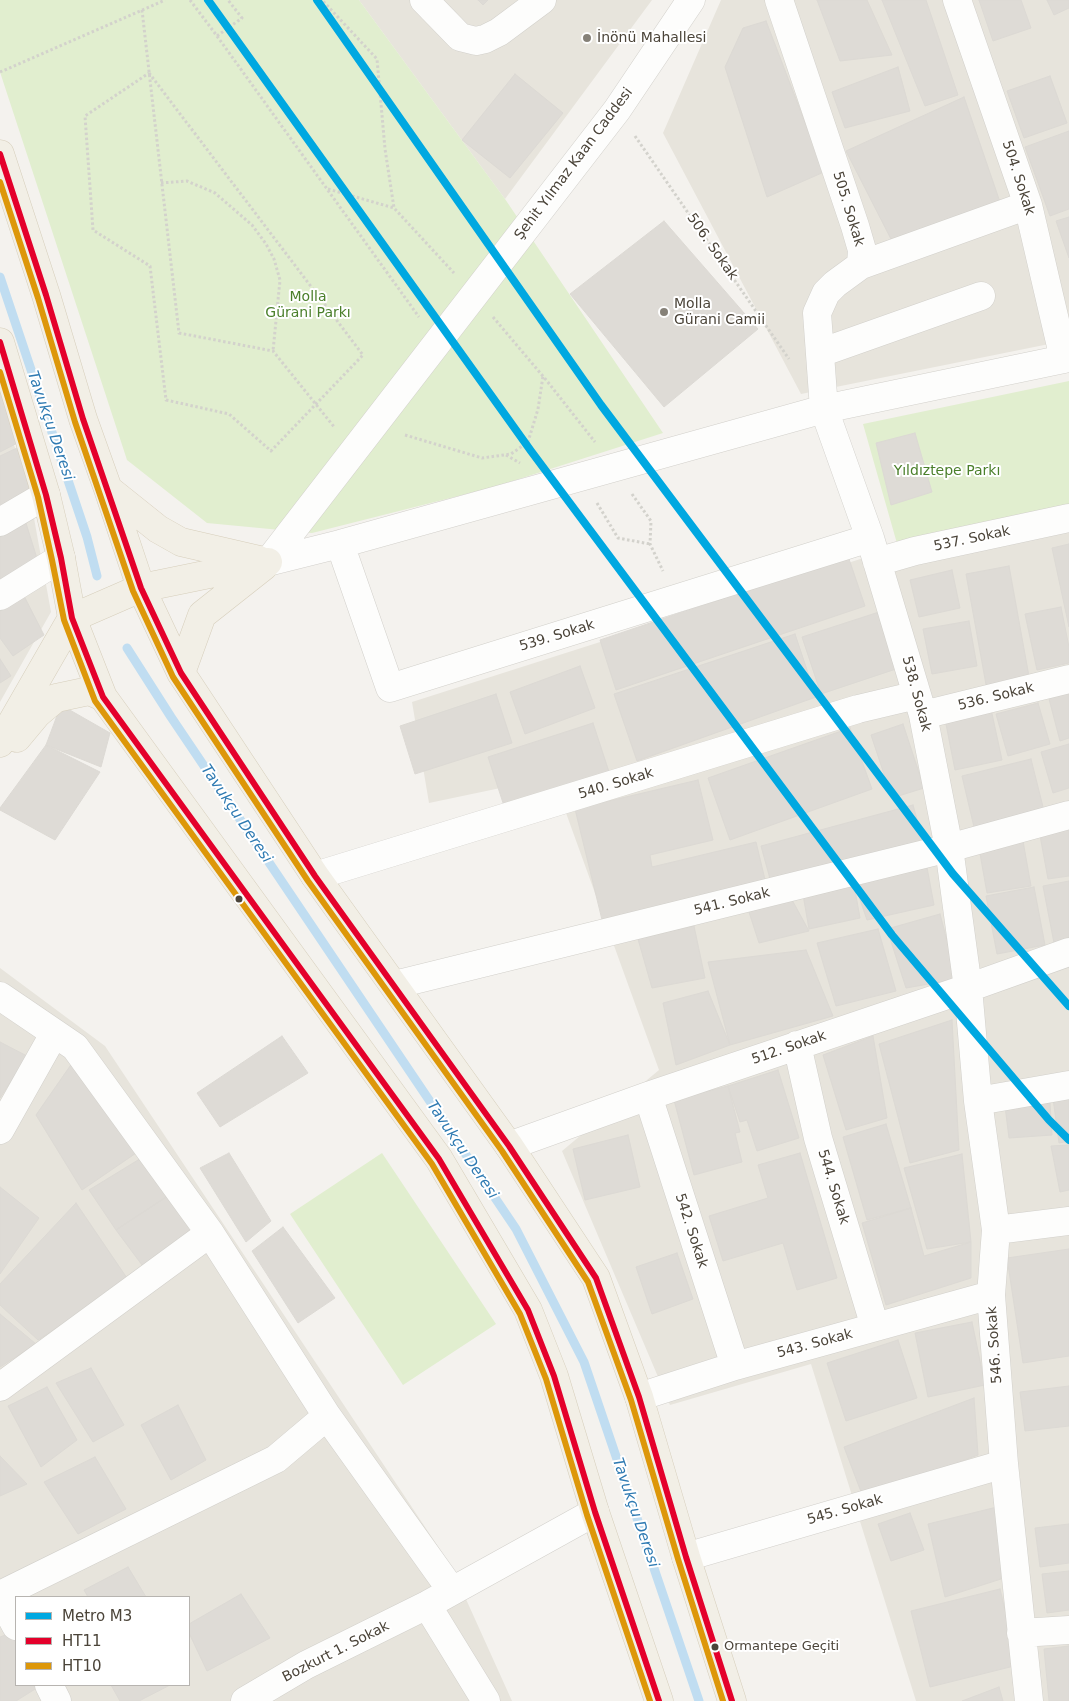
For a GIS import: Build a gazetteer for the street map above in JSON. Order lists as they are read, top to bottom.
{
  "streets": {
    "street": [
      "Şehit Yılmaz Kaan Caddesi",
      "504. Sokak",
      "505. Sokak",
      "537. Sokak",
      "539. Sokak",
      "538. Sokak",
      "536. Sokak",
      "540. Sokak",
      "541. Sokak",
      "512. Sokak",
      "544. Sokak",
      "542. Sokak",
      "543. Sokak",
      "546. Sokak",
      "545. Sokak",
      "Bozkurt 1. Sokak"
    ],
    "path": ["506. Sokak"]
  },
  "crossings": [
    ["Şehit Yılmaz Kaan Caddesi", "506. Sokak"],
    ["505. Sokak", "538. Sokak"],
    ["537. Sokak", "539. Sokak"],
    ["537. Sokak", "538. Sokak"],
    ["539. Sokak", "538. Sokak"],
    ["538. Sokak", "536. Sokak"],
    ["538. Sokak", "540. Sokak"],
    ["538. Sokak", "541. Sokak"],
    ["538. Sokak", "512. Sokak"],
    ["538. Sokak", "546. Sokak"],
    ["536. Sokak", "540. Sokak"],
    ["512. Sokak", "544. Sokak"],
    ["512. Sokak", "542. Sokak"],
    ["512. Sokak", "546. Sokak"],
    ["544. Sokak", "543. Sokak"],
    ["542. Sokak", "543. Sokak"],
    ["543. Sokak", "546. Sokak"],
    ["546. Sokak", "545. Sokak"]
  ],
  "water": ["Tavukçu Deresi"],
  "parks": ["Molla Gürani Parkı", "Yıldıztepe Parkı"],
  "places": ["İnönü Mahallesi", "Molla Gürani Camii", "Ormantepe Geçiti"],
  "lines": ["metro line M3", "transit line HT11", "transit line HT10"],
  "legend": ["Metro M3", "HT11", "HT10"]
}
